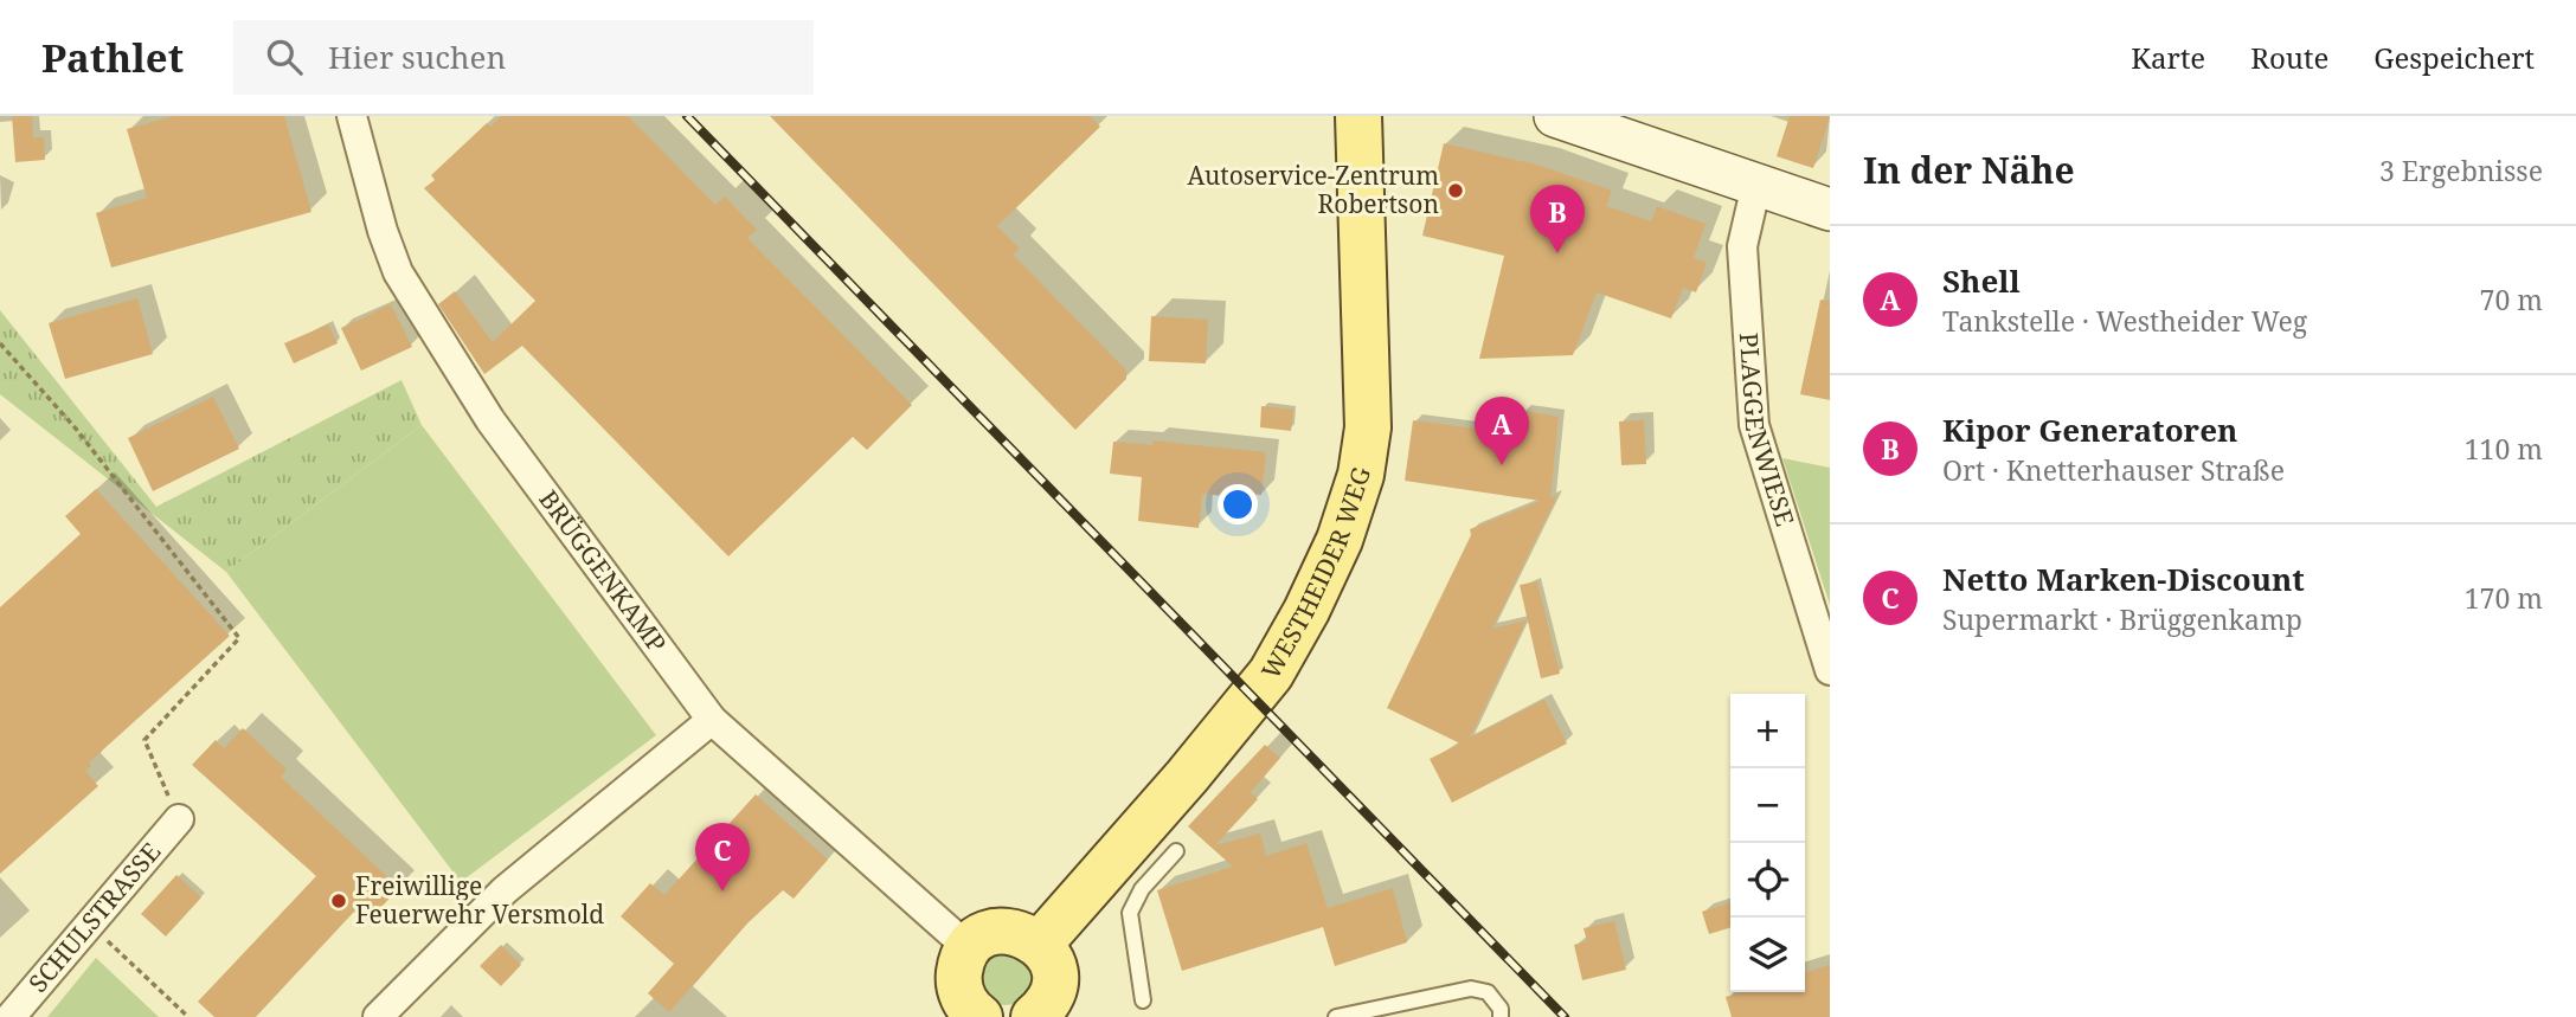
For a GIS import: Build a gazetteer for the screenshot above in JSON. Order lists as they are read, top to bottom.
{
  "streets": {
    "main road": ["WESTHEIDER WEG"],
    "street": ["PLAGGENWIESE", "BRÜGGENKAMP", "SCHULSTRASSE"]
  },
  "places": ["Autoservice-Zentrum Robertson", "Freiwillige Feuerwehr Versmold"],
  "page": {
    "header": "Pathlet",
    "search": "Hier suchen",
    "nav": ["Karte", "Route", "Gespeichert"],
    "heading": ["In der Nähe", "3 Ergebnisse"],
    "pins": ["B", "A", "C"],
    "list": [
      {
        "mark": "A",
        "name": "Shell",
        "note": "Tankstelle · Westheider Weg",
        "value": "70 m"
      },
      {
        "mark": "B",
        "name": "Kipor Generatoren",
        "note": "Ort · Knetterhauser Straße",
        "value": "110 m"
      },
      {
        "mark": "C",
        "name": "Netto Marken-Discount",
        "note": "Supermarkt · Brüggenkamp",
        "value": "170 m"
      }
    ],
    "map_buttons": ["+", "−"]
  }
}
